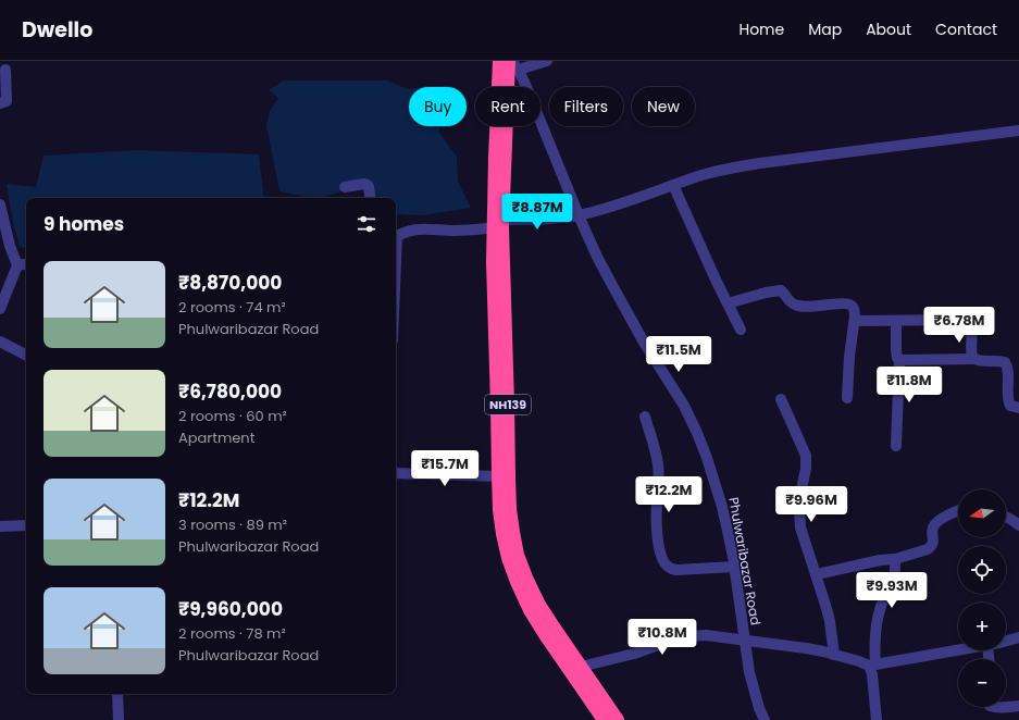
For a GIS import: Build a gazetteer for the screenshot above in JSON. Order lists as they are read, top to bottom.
{
  "streets": {
    "highway": ["NH139"],
    "street": ["Phulwaribazar Road"]
  },
  "crossings": [
    ["NH139", "Phulwaribazar Road"]
  ],
  "north": "left",
  "page": {
    "header": "Dwello",
    "nav": [
      "Home",
      "Map",
      "About",
      "Contact"
    ],
    "chip": [
      "Buy",
      "Rent",
      "Filters",
      "New"
    ],
    "price": [
      "₹8.87M",
      "₹6.78M",
      "₹11.5M",
      "₹11.8M",
      "₹15.7M",
      "₹12.2M",
      "₹9.96M",
      "₹9.93M",
      "₹10.8M"
    ],
    "heading": "9 homes",
    "list": [
      {
        "name": "₹8,870,000",
        "note": "2 rooms · 74 m² · Phulwaribazar Road"
      },
      {
        "name": "₹6,780,000",
        "note": "2 rooms · 60 m² · Apartment"
      },
      {
        "name": "₹12.2M",
        "note": "3 rooms · 89 m² · Phulwaribazar Road"
      },
      {
        "name": "₹9,960,000",
        "note": "2 rooms · 78 m² · Phulwaribazar Road"
      }
    ],
    "map_buttons": ["+", "−"]
  }
}
